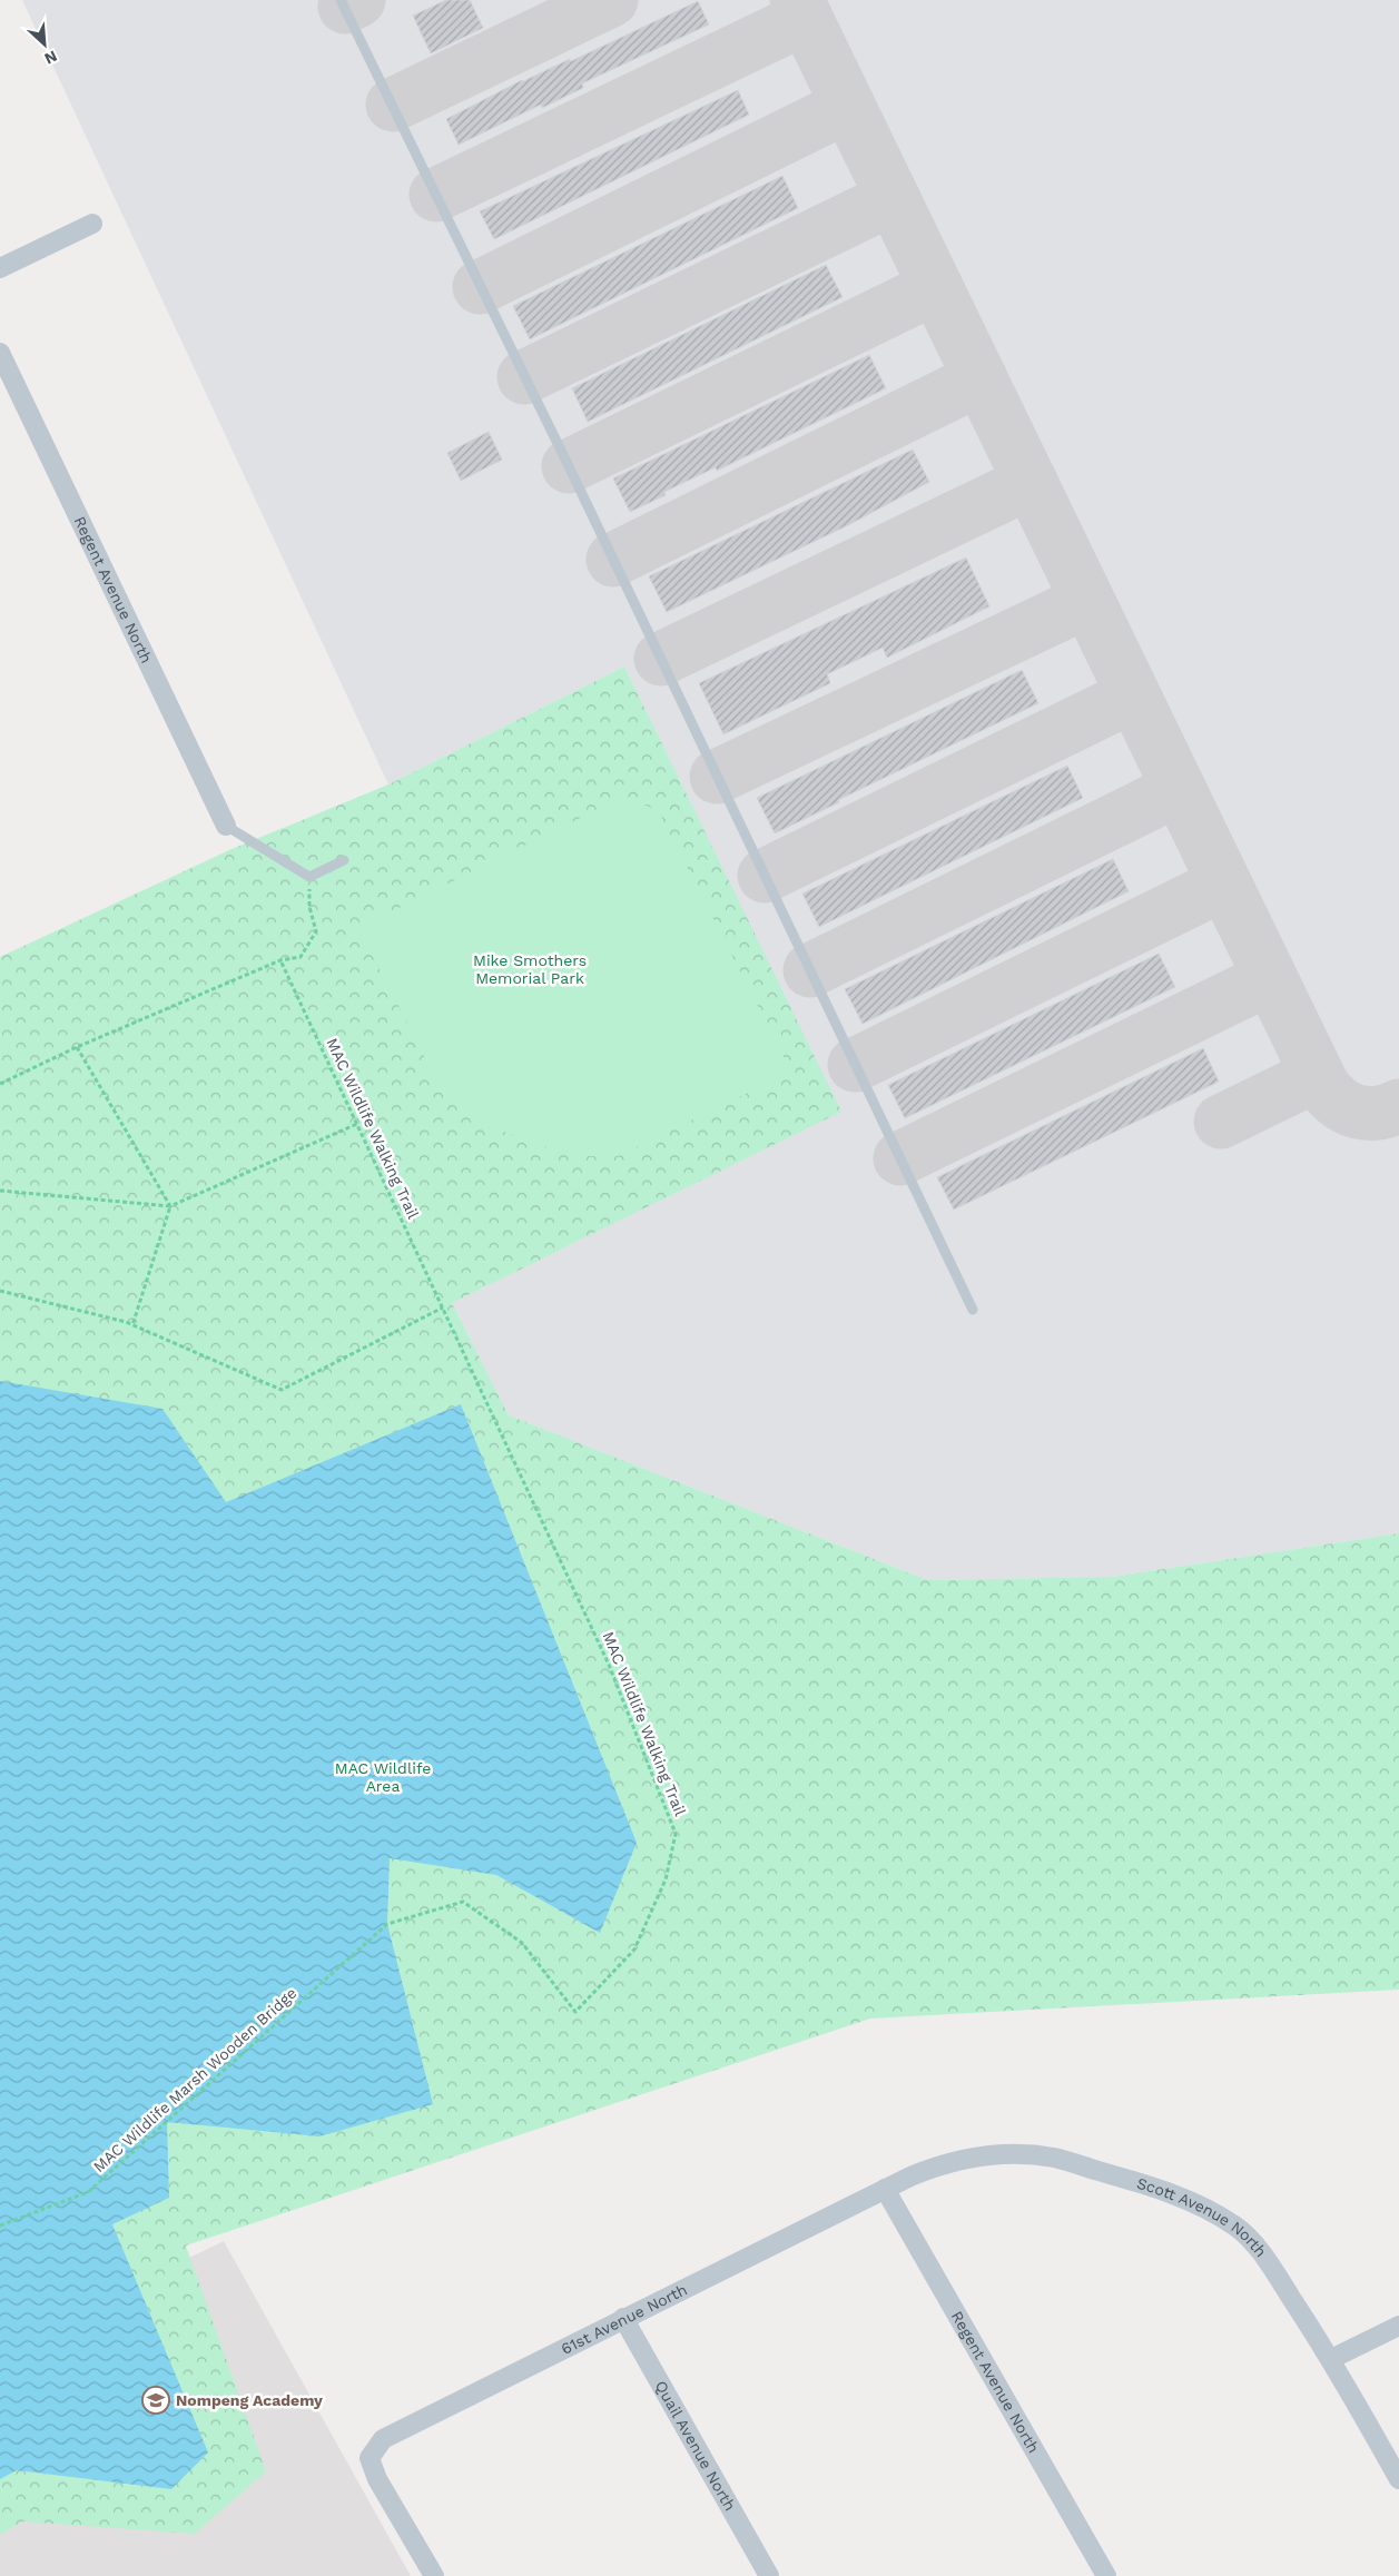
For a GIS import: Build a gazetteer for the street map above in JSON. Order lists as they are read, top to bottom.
{
  "streets": {
    "street": [
      "Regent Avenue North",
      "Scott Avenue North",
      "61st Avenue North",
      "Quail Avenue North"
    ],
    "path": ["MAC Wildlife Walking Trail", "MAC Wildlife Marsh Wooden Bridge"]
  },
  "crossings": [
    ["Regent Avenue North", "Scott Avenue North"],
    ["Regent Avenue North", "61st Avenue North"],
    ["MAC Wildlife Walking Trail", "MAC Wildlife Marsh Wooden Bridge"],
    ["Scott Avenue North", "61st Avenue North"],
    ["61st Avenue North", "Quail Avenue North"]
  ],
  "parks": ["Mike Smothers Memorial Park", "MAC Wildlife Area"],
  "places": {
    "school or university": ["Nompeng Academy"]
  },
  "north": "bottom right"
}
